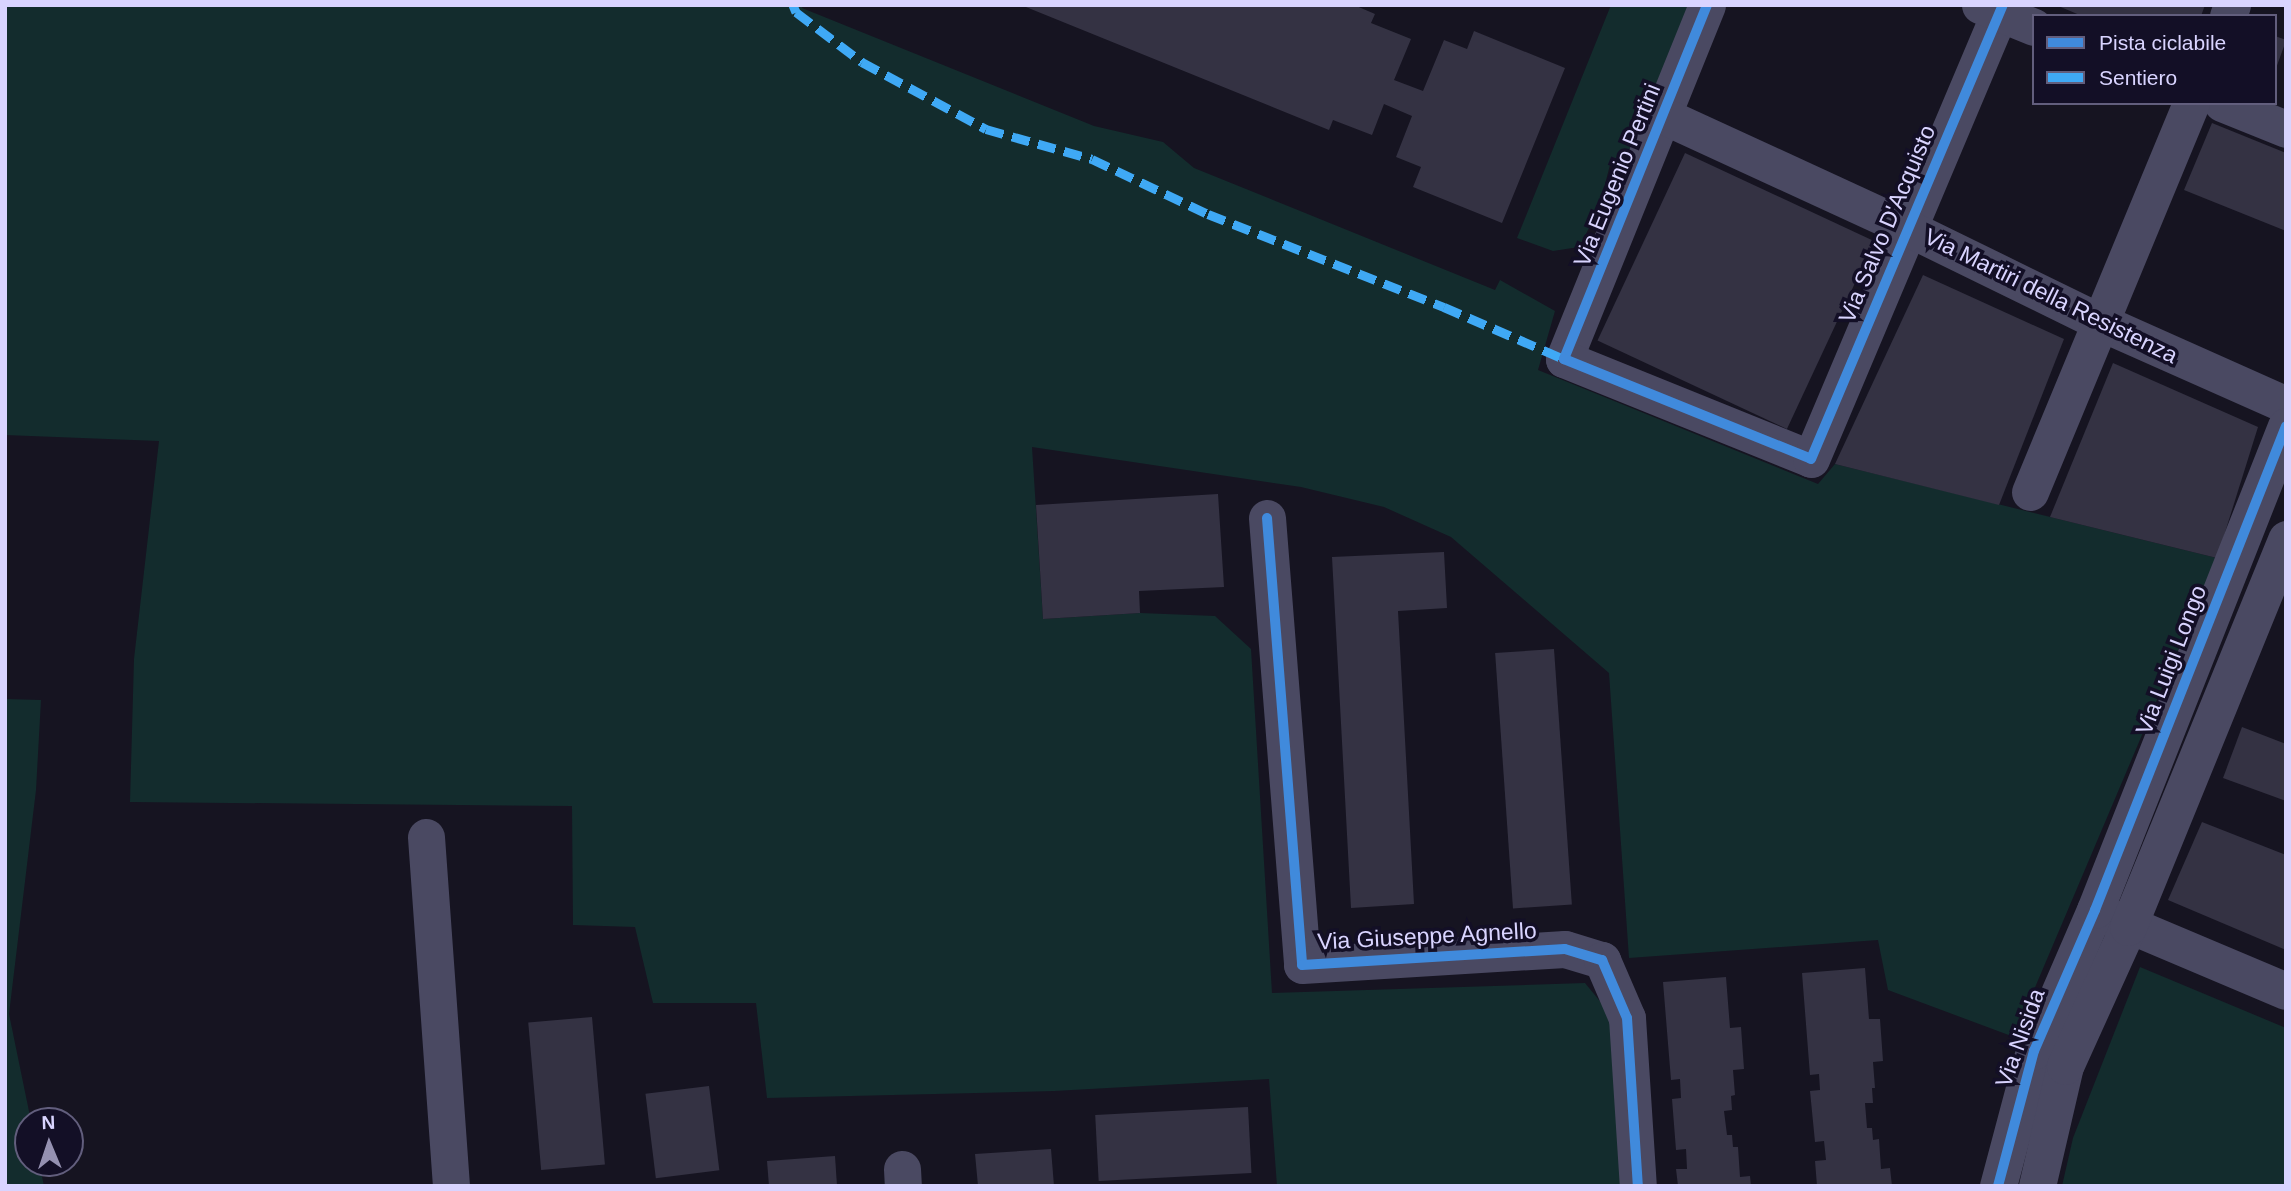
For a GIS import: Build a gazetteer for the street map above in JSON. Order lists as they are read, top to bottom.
{
  "streets": {
    "street": [
      "Via Eugenio Pertini",
      "Via Salvo D'Acquisto",
      "Via Martiri della Resistenza",
      "Via Luigi Longo",
      "Via Giuseppe Agnello",
      "Via Nisida"
    ]
  },
  "crossings": [
    ["Via Eugenio Pertini", "Via Salvo D'Acquisto"],
    ["Via Eugenio Pertini", "Via Martiri della Resistenza"],
    ["Via Salvo D'Acquisto", "Via Martiri della Resistenza"],
    ["Via Luigi Longo", "Via Nisida"]
  ],
  "legend": ["Pista ciclabile", "Sentiero"],
  "north": "top"
}
